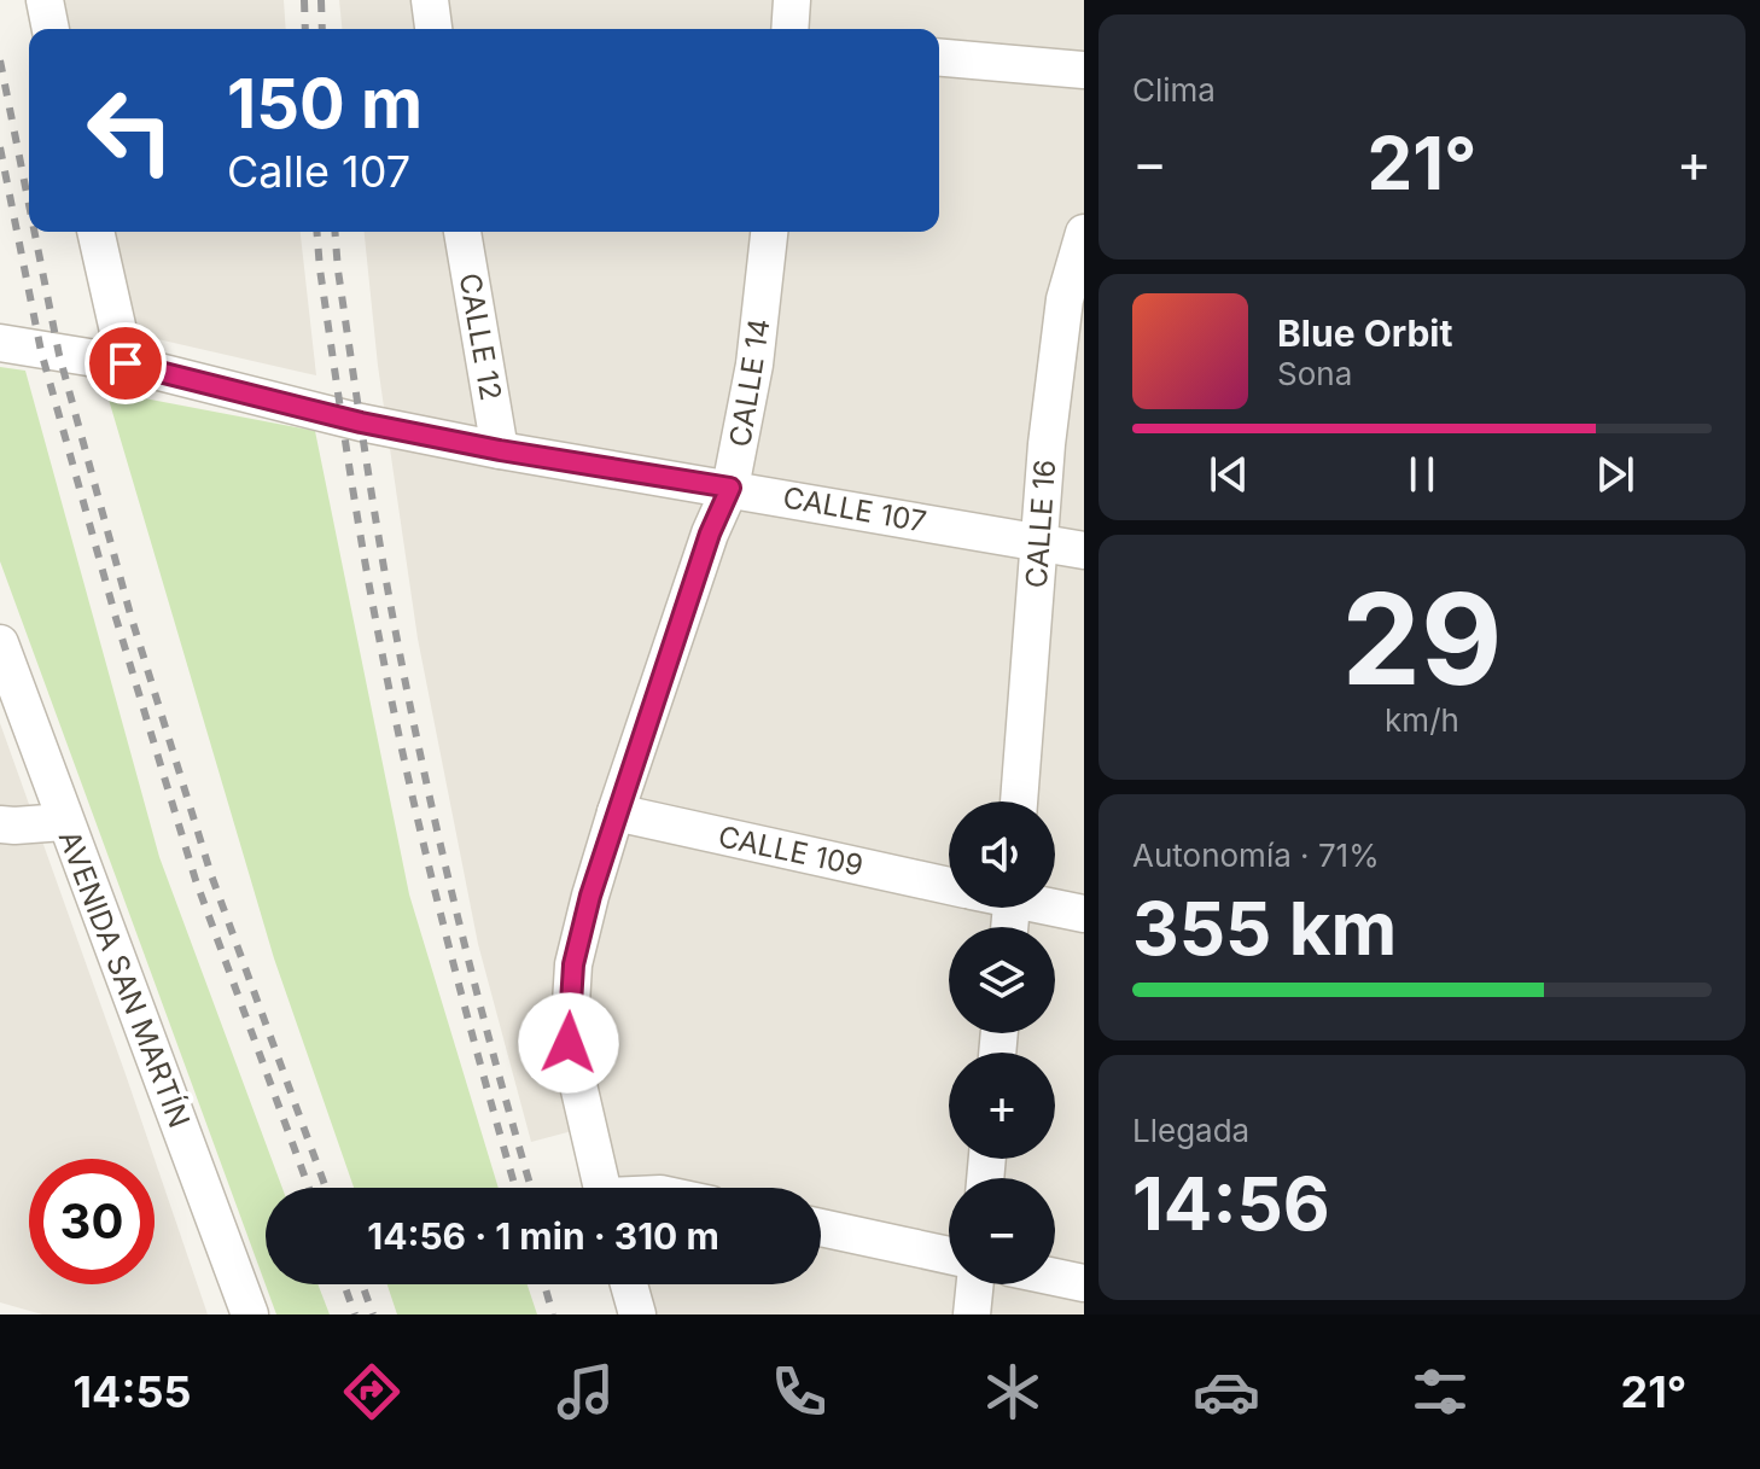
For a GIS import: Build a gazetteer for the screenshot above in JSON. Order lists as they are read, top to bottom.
{
  "streets": {
    "street": [
      "CALLE 12",
      "CALLE 14",
      "CALLE 107",
      "CALLE 16",
      "CALLE 109",
      "AVENIDA SAN MARTÍN"
    ]
  },
  "crossings": [
    ["CALLE 12", "CALLE 107"],
    ["CALLE 14", "CALLE 107"],
    ["CALLE 14", "CALLE 109"],
    ["CALLE 107", "CALLE 16"]
  ],
  "page": {
    "tile": [
      "Clima",
      ["29", "km/h"],
      ["Autonomía · 71%", "355 km"],
      ["Llegada", "14:56"]
    ],
    "turn": ["150 m", "Calle 107"],
    "heat": ["−", "21°", "+"],
    "song": ["Blue Orbit", "Sona"],
    "map_buttons": ["+", "−"],
    "limit": "30",
    "trip": "14:56 · 1 min · 310 m",
    "tabs": ["14:55", "21°"]
  }
}
